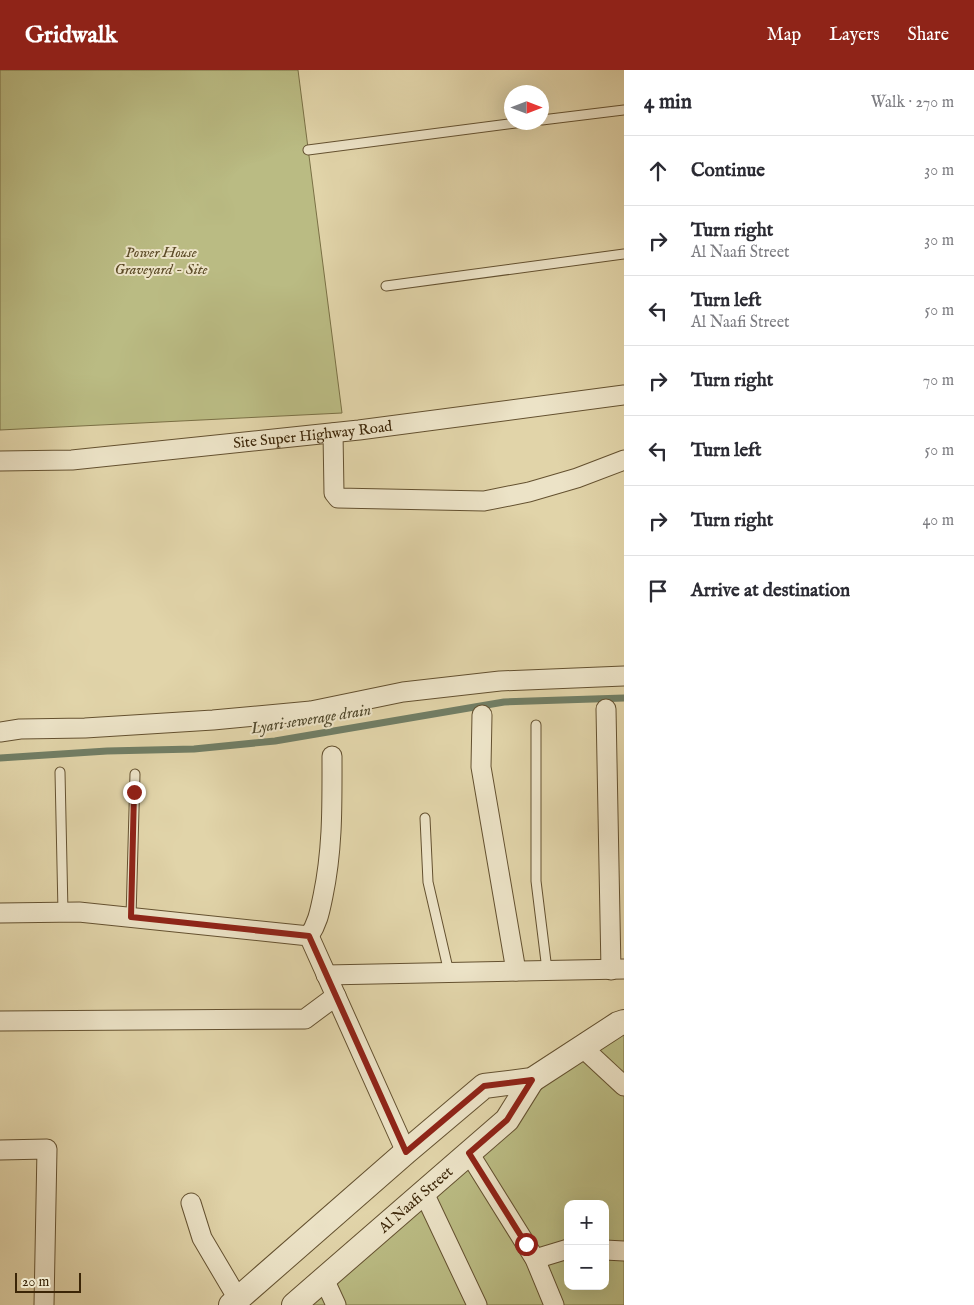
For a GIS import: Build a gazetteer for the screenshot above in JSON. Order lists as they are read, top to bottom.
{
  "streets": {
    "street": ["Site Super Highway Road", "Al Naafi Street"]
  },
  "water": ["Lyari sewerage drain"],
  "parks": ["Power House Graveyard - Site"],
  "scale_bar": "20 m",
  "north": "right",
  "page": {
    "header": "Gridwalk",
    "nav": ["Map", "Layers", "Share"],
    "heading": ["4 min", "Walk · 270 m"],
    "list": [
      ["Continue", "30 m"],
      ["Turn right", "Al Naafi Street", "30 m"],
      ["Turn left", "Al Naafi Street", "50 m"],
      ["Turn right", "70 m"],
      ["Turn left", "50 m"],
      ["Turn right", "40 m"],
      "Arrive at destination"
    ],
    "map_buttons": ["+", "−"],
    "scale": "20 m"
  }
}
